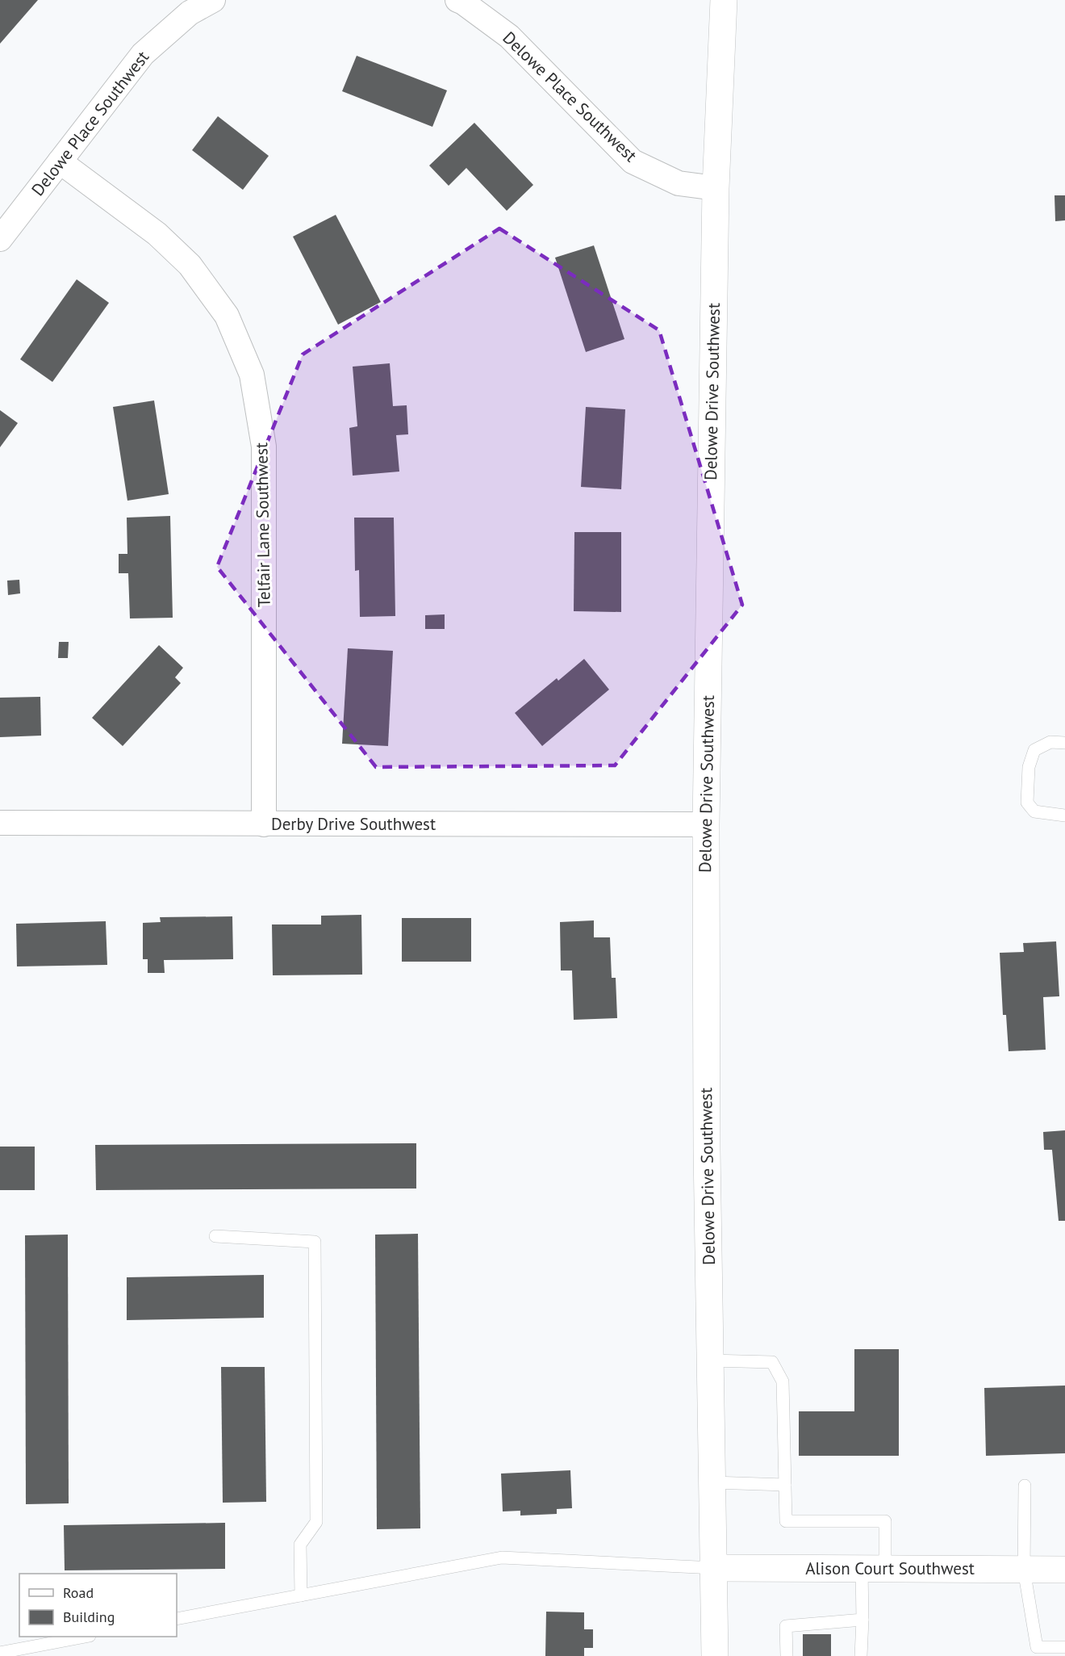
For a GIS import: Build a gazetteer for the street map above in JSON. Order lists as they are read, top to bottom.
{
  "streets": {
    "street": [
      "Delowe Place Southwest",
      "Delowe Drive Southwest",
      "Telfair Lane Southwest",
      "Derby Drive Southwest",
      "Alison Court Southwest"
    ]
  },
  "crossings": [
    ["Delowe Place Southwest", "Delowe Drive Southwest"],
    ["Delowe Place Southwest", "Telfair Lane Southwest"],
    ["Delowe Drive Southwest", "Derby Drive Southwest"],
    ["Delowe Drive Southwest", "Alison Court Southwest"],
    ["Telfair Lane Southwest", "Derby Drive Southwest"]
  ],
  "legend": ["Road", "Building"]
}
